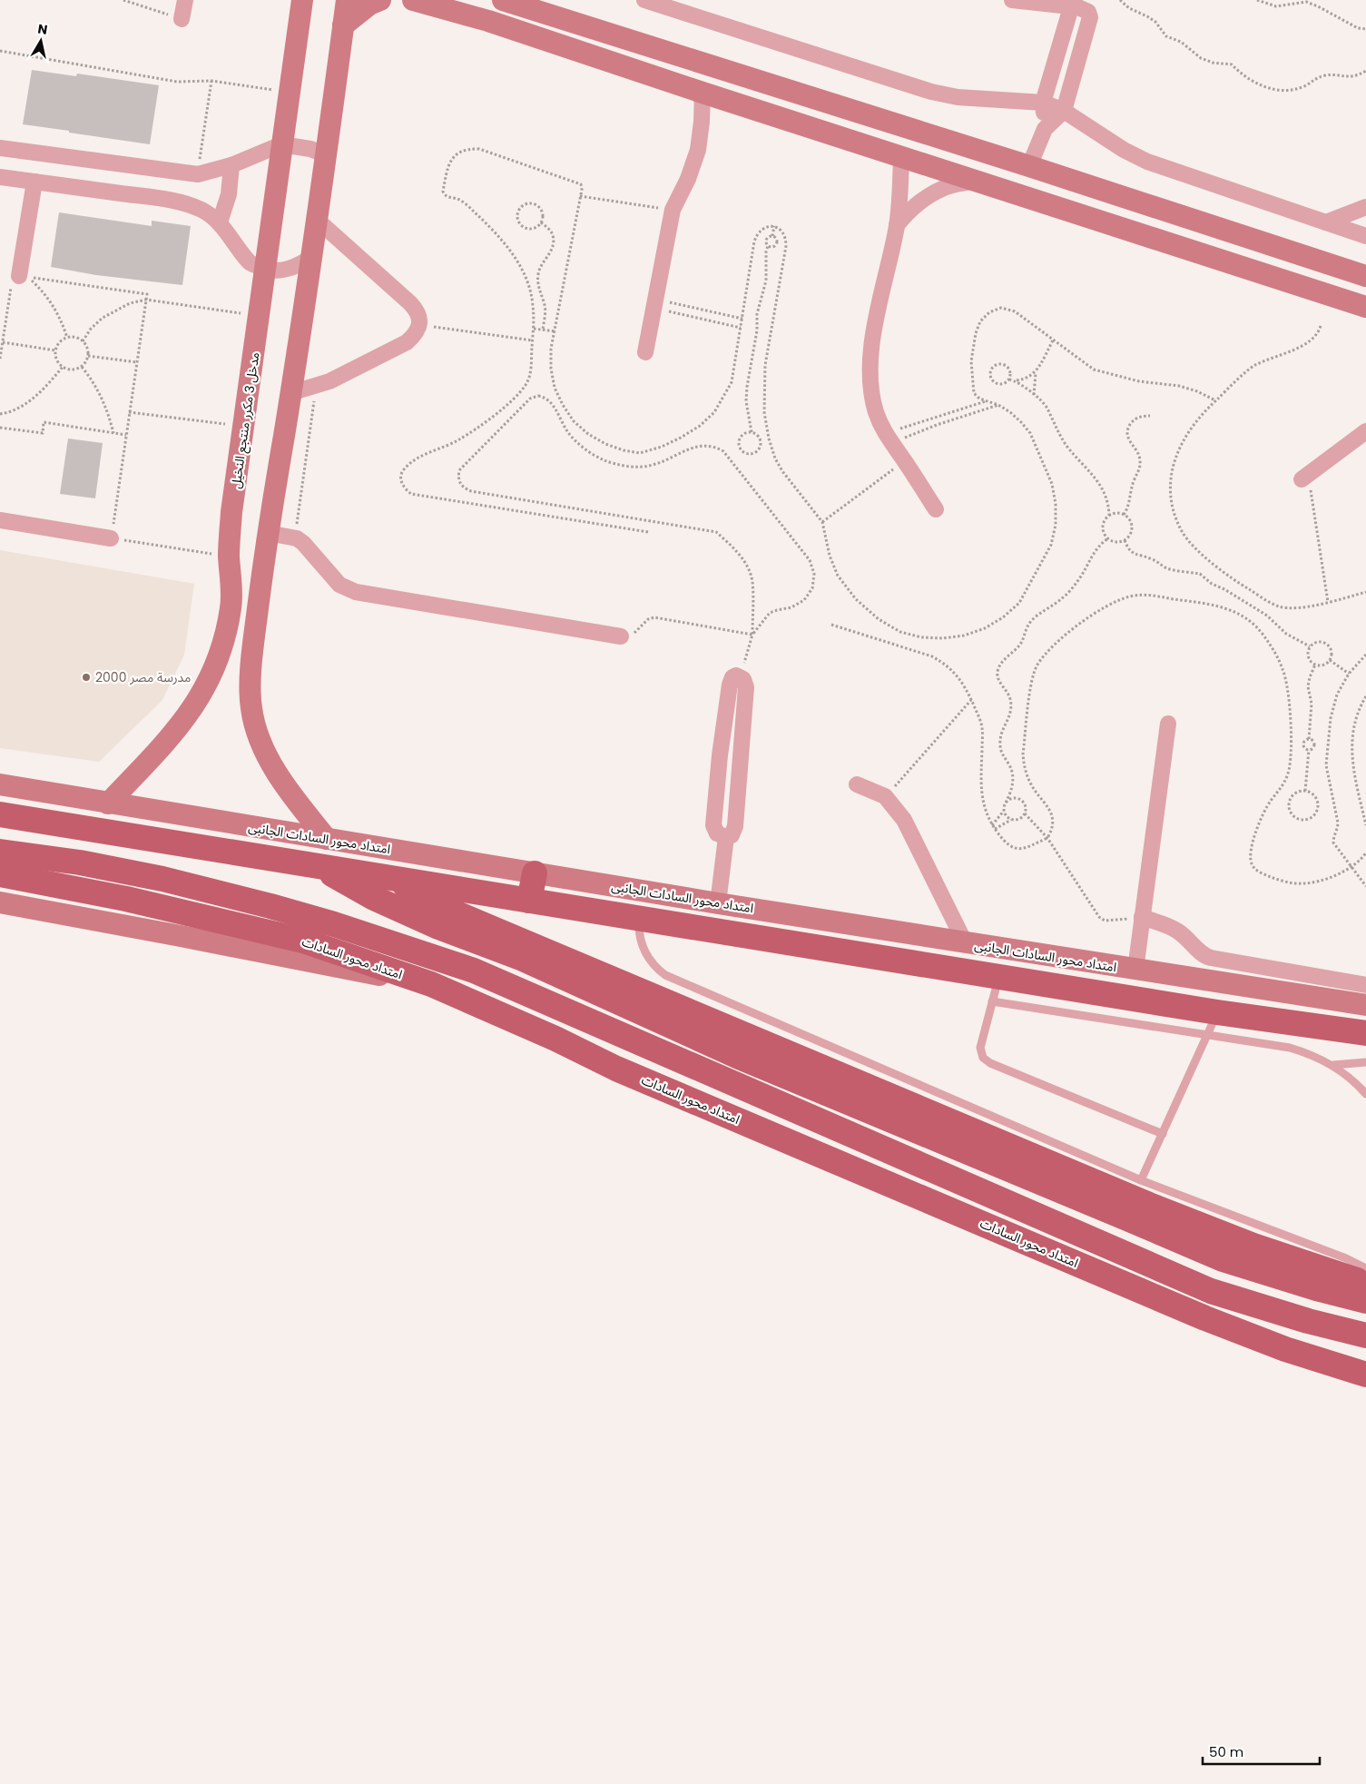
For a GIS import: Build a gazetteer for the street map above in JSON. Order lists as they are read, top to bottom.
{
  "streets": {
    "main road": ["امتداد محور السادات"],
    "street": ["مدخل 3 مكرر منتجع النخيل", "امتداد محور السادات الجانبى"]
  },
  "crossings": [
    ["مدخل 3 مكرر منتجع النخيل", "امتداد محور السادات الجانبى"]
  ],
  "places": ["مدرسة مصر 2000"],
  "scale_bar": "50 m",
  "north": "top"
}
